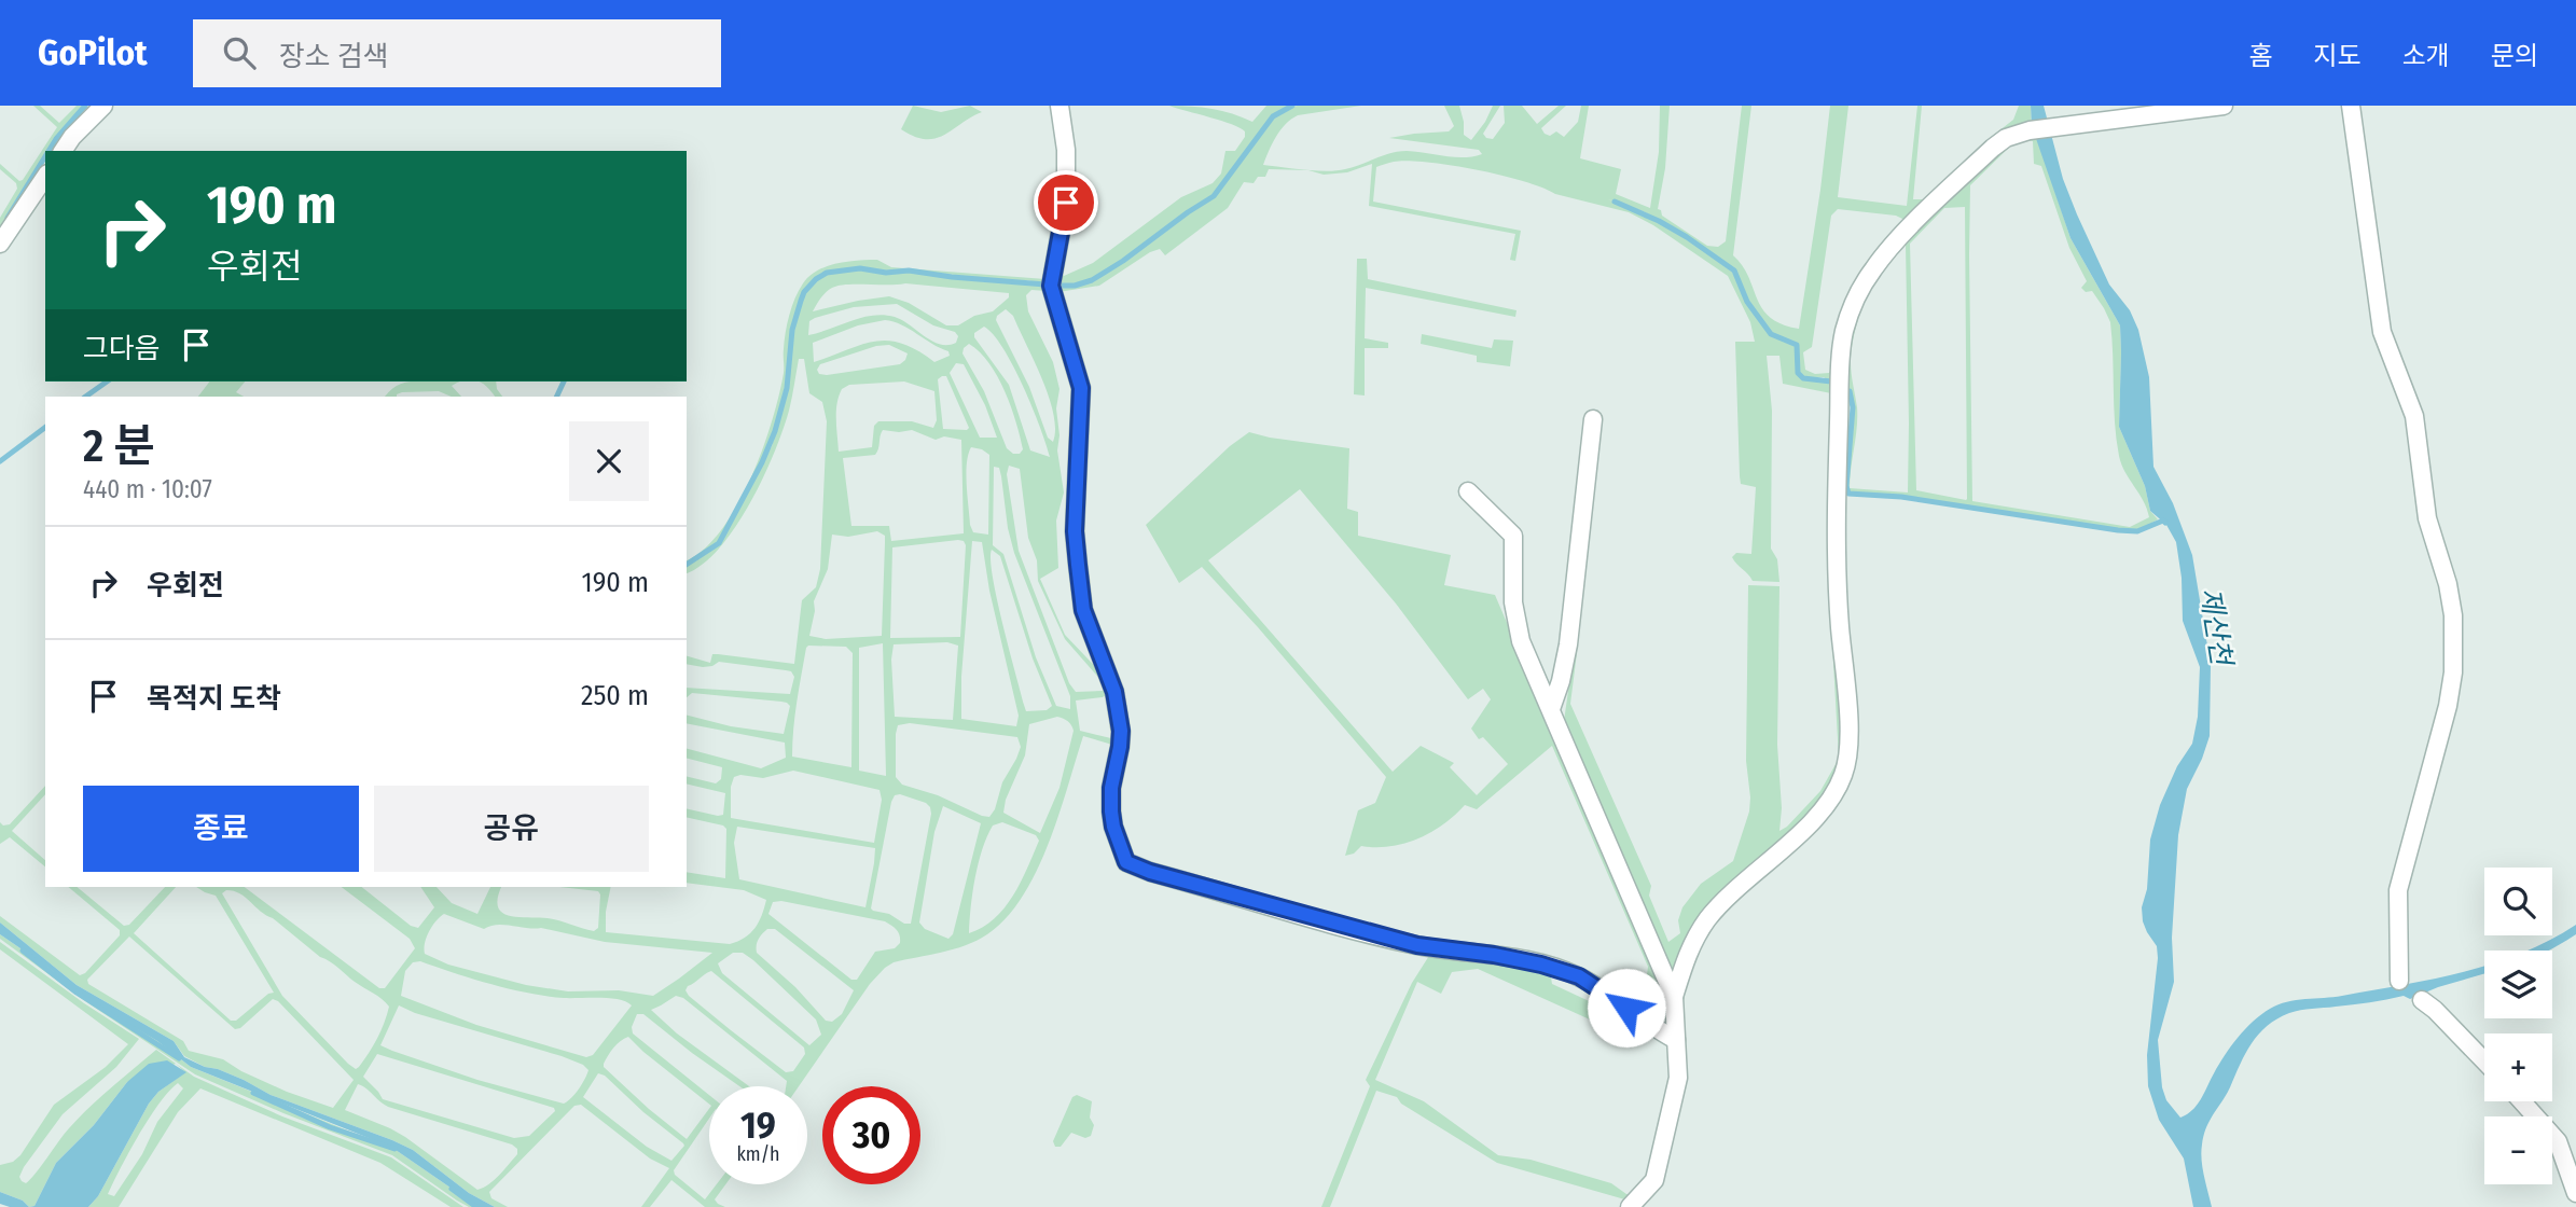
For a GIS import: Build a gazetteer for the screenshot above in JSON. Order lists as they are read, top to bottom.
{
  "water": ["제산천"],
  "page": {
    "header": "GoPilot",
    "search": "장소 검색",
    "nav": [
      "홈",
      "지도",
      "소개",
      "문의"
    ],
    "turn": ["190 m", "우회전"],
    "then": "그다음",
    "heading": ["2 분", "440 m · 10:07"],
    "list": [
      {
        "name": "우회전",
        "value": "190 m"
      },
      {
        "name": "목적지 도착",
        "value": "250 m"
      }
    ],
    "buttons": ["종료", "공유"],
    "map_buttons": ["+", "−"],
    "speed": "19 km/h",
    "limit": "30"
  }
}
